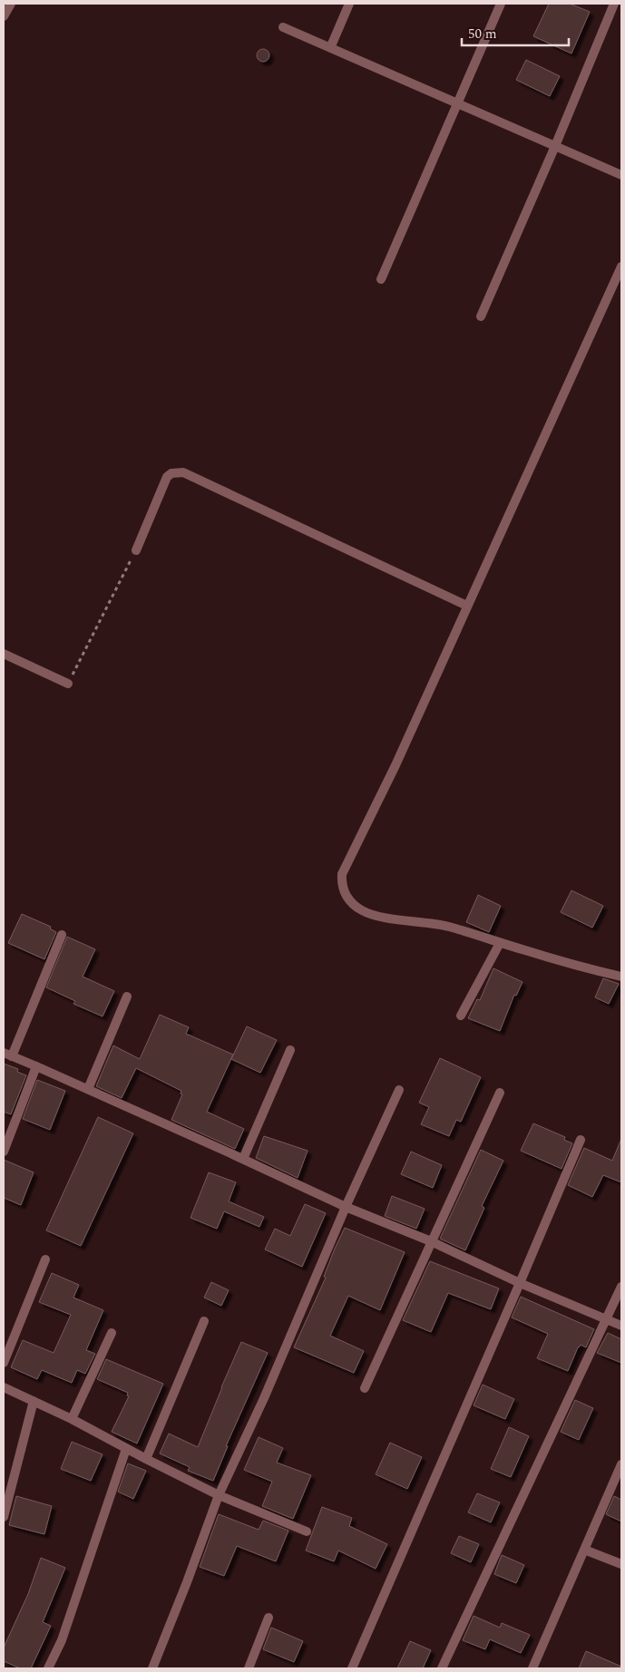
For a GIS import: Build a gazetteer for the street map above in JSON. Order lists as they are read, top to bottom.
{
  "scale_bar": "50 m"
}
